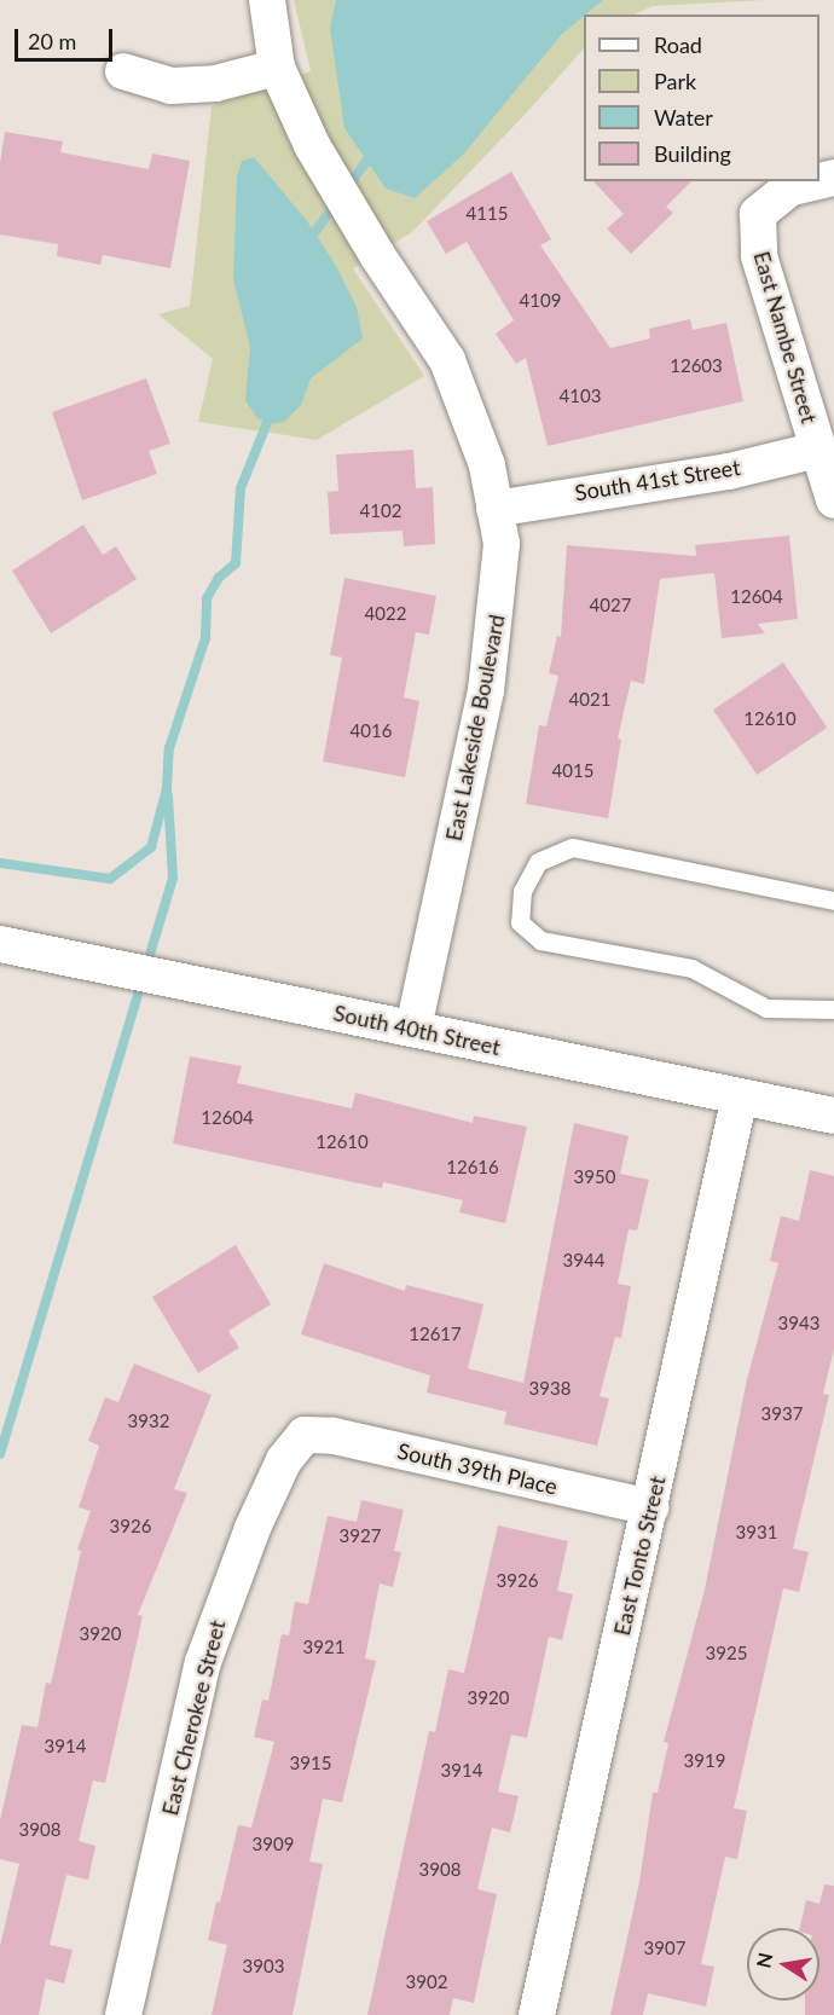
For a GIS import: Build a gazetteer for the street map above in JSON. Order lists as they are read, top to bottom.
{
  "streets": {
    "street": [
      "East Nambe Street",
      "South 41st Street",
      "East Lakeside Boulevard",
      "South 40th Street",
      "South 39th Place",
      "East Tonto Street",
      "East Cherokee Street"
    ]
  },
  "crossings": [
    ["East Nambe Street", "South 41st Street"],
    ["South 41st Street", "East Lakeside Boulevard"],
    ["East Lakeside Boulevard", "South 40th Street"],
    ["South 40th Street", "East Tonto Street"],
    ["South 39th Place", "East Tonto Street"],
    ["South 39th Place", "East Cherokee Street"]
  ],
  "house_numbers": [
    "4115",
    "4109",
    "12603",
    "4103",
    "4102",
    "12604",
    "4027",
    "4022",
    "4021",
    "12610",
    "4016",
    "4015",
    "12604",
    "12610",
    "12616",
    "3950",
    "3944",
    "3943",
    "12617",
    "3938",
    "3937",
    "3932",
    "3926",
    "3931",
    "3927",
    "3926",
    "3920",
    "3921",
    "3925",
    "3920",
    "3914",
    "3919",
    "3915",
    "3914",
    "3908",
    "3909",
    "3908",
    "3907",
    "3903",
    "3902"
  ],
  "legend": [
    "Road",
    "Park",
    "Water",
    "Building"
  ],
  "scale_bar": "20 m",
  "north": "left"
}
